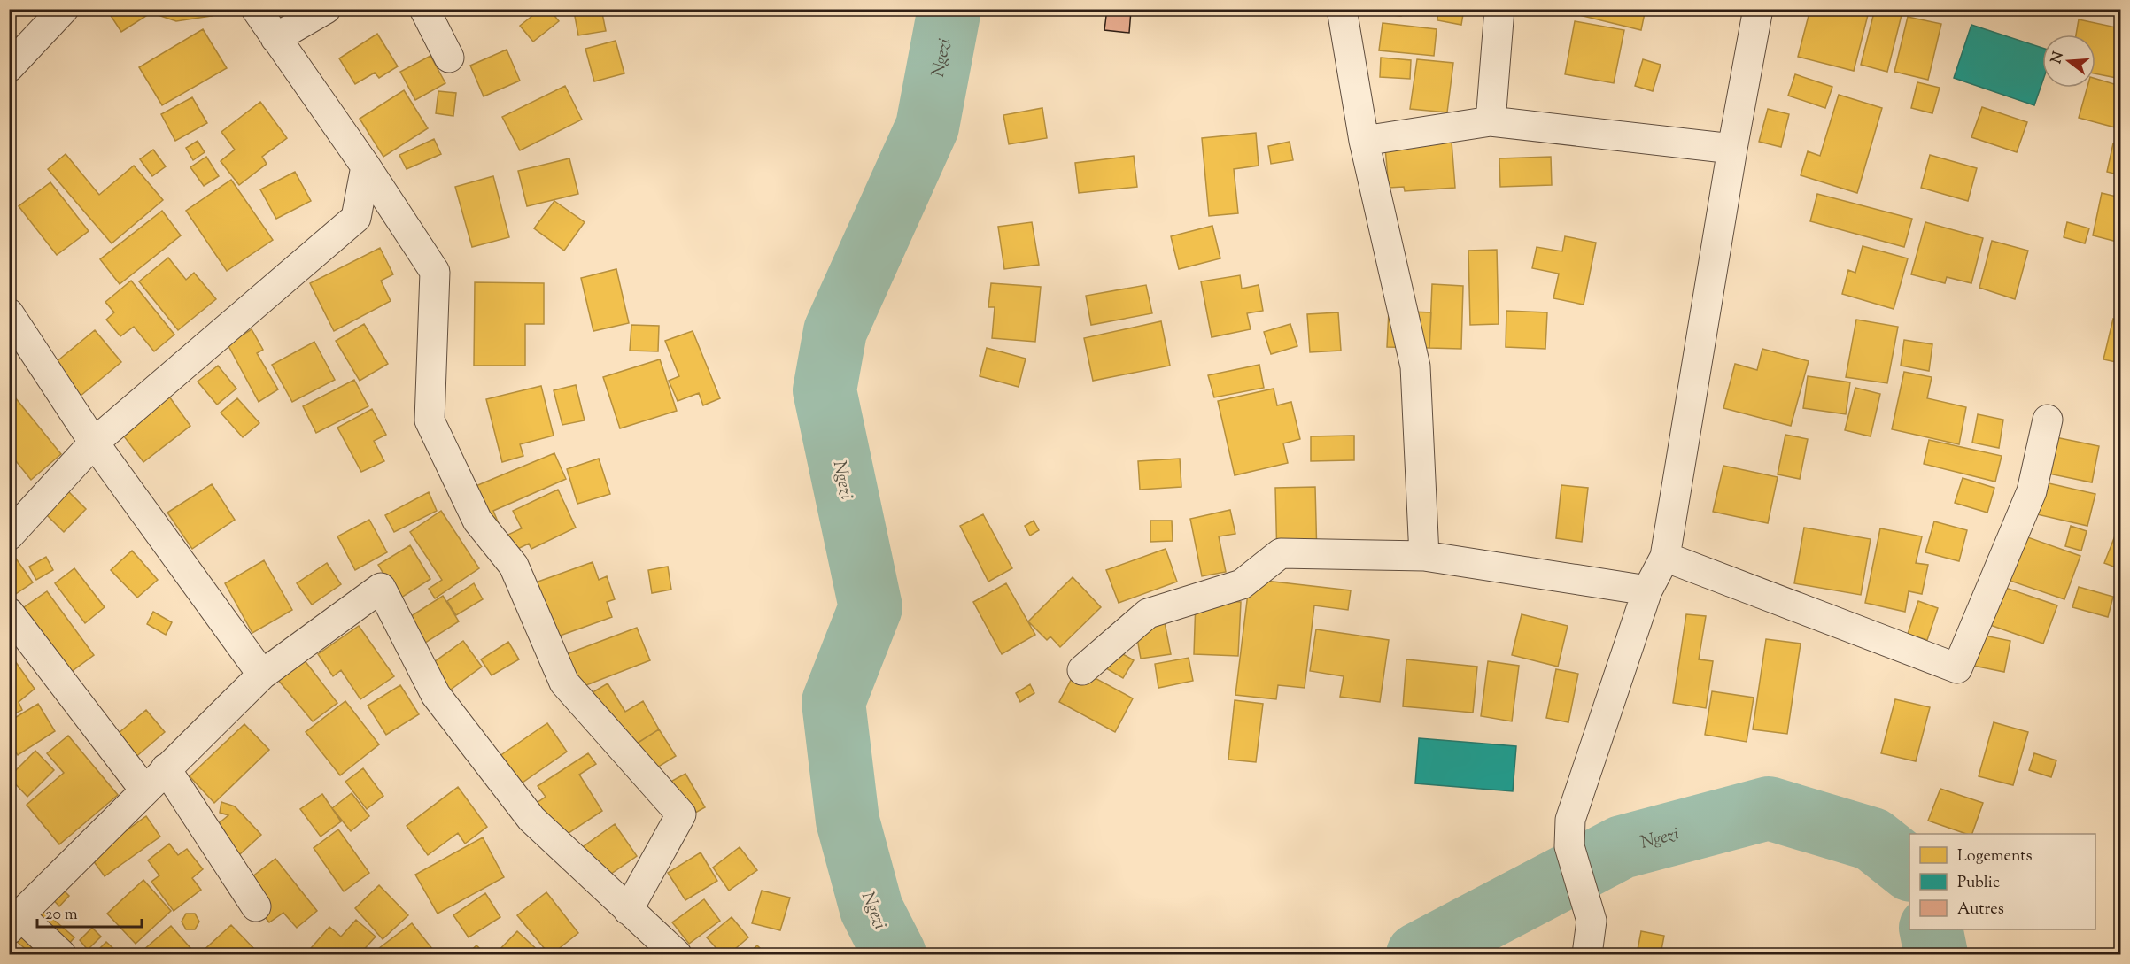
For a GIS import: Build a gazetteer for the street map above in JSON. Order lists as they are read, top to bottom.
{
  "water": ["Ngezi"],
  "legend": ["Logements", "Public", "Autres"],
  "scale_bar": "20 m",
  "north": "left"
}
